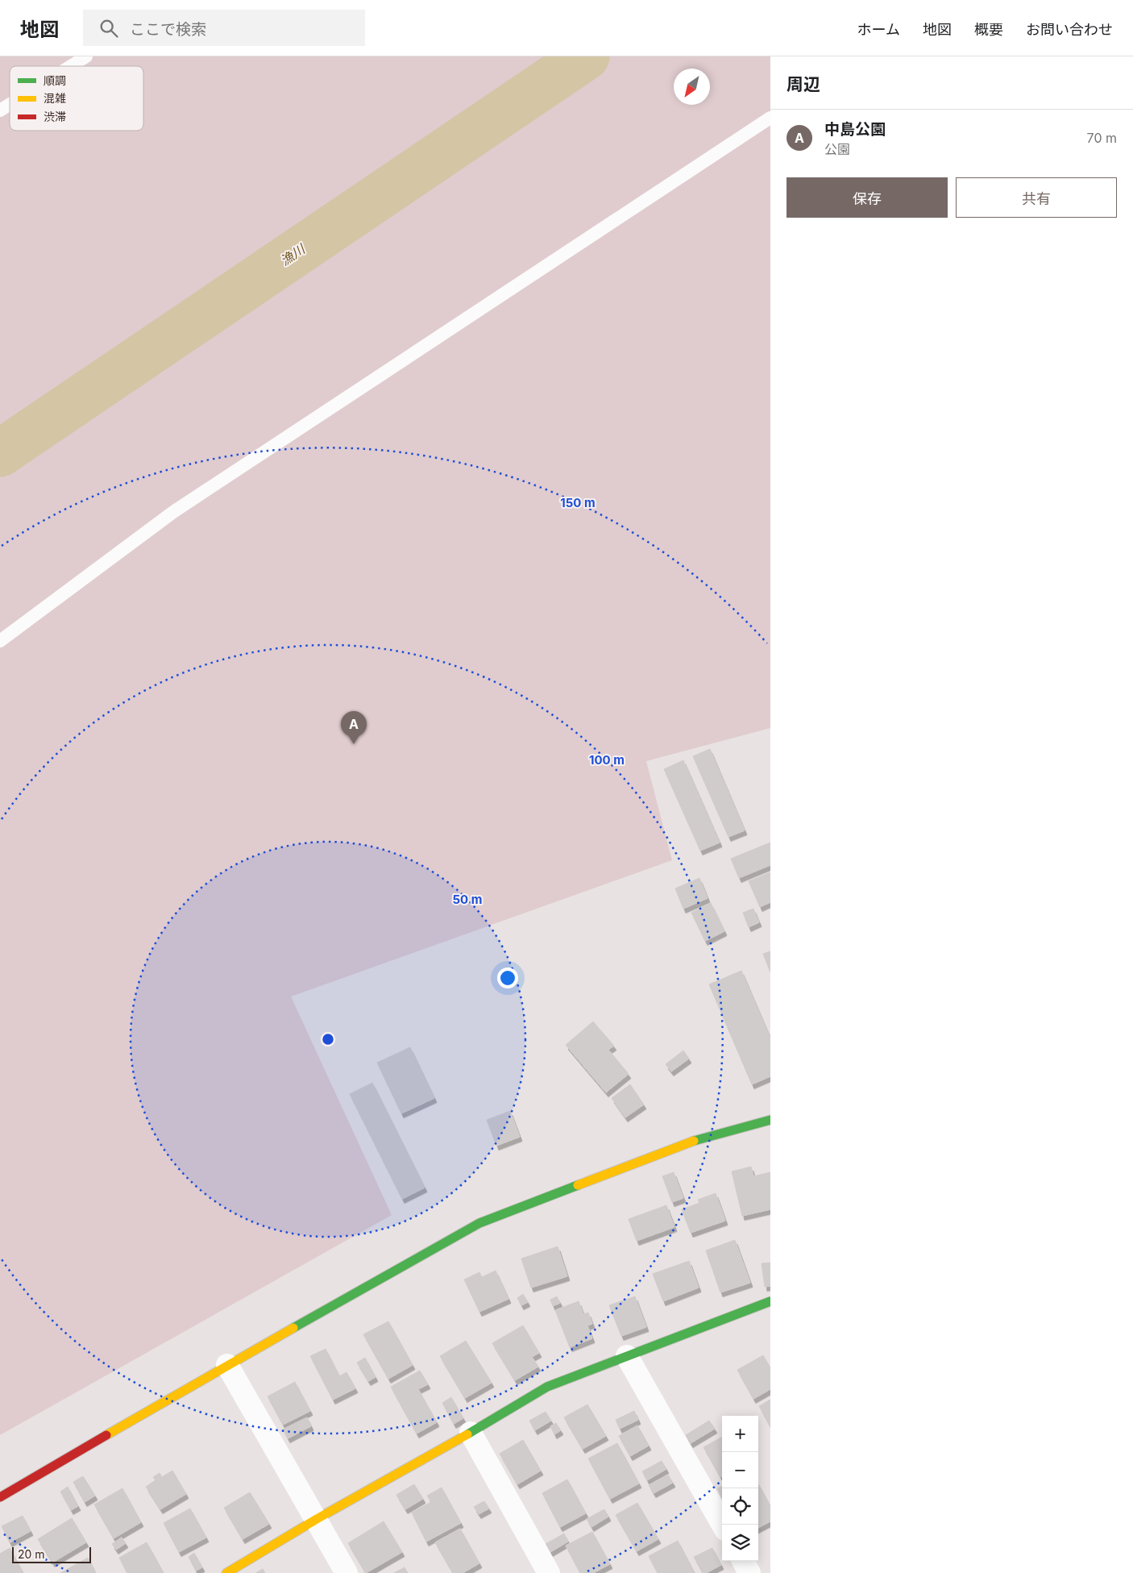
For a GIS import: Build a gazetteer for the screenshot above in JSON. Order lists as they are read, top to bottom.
{
  "water": ["漁川"],
  "legend": ["順調", "混雑", "渋滞"],
  "scale_bar": "20 m",
  "north": "bottom left",
  "page": {
    "header": "地図",
    "search": "ここで検索",
    "nav": [
      "ホーム",
      "地図",
      "概要",
      "お問い合わせ"
    ],
    "heading": "周辺",
    "list": [
      {
        "mark": "A",
        "name": "中島公園",
        "note": "公園",
        "value": "70 m"
      }
    ],
    "buttons": ["保存", "共有"],
    "pins": "A",
    "map_buttons": ["+", "−"],
    "scale": "20 m"
  },
  "rings": ["150 m", "100 m", "50 m"]
}
